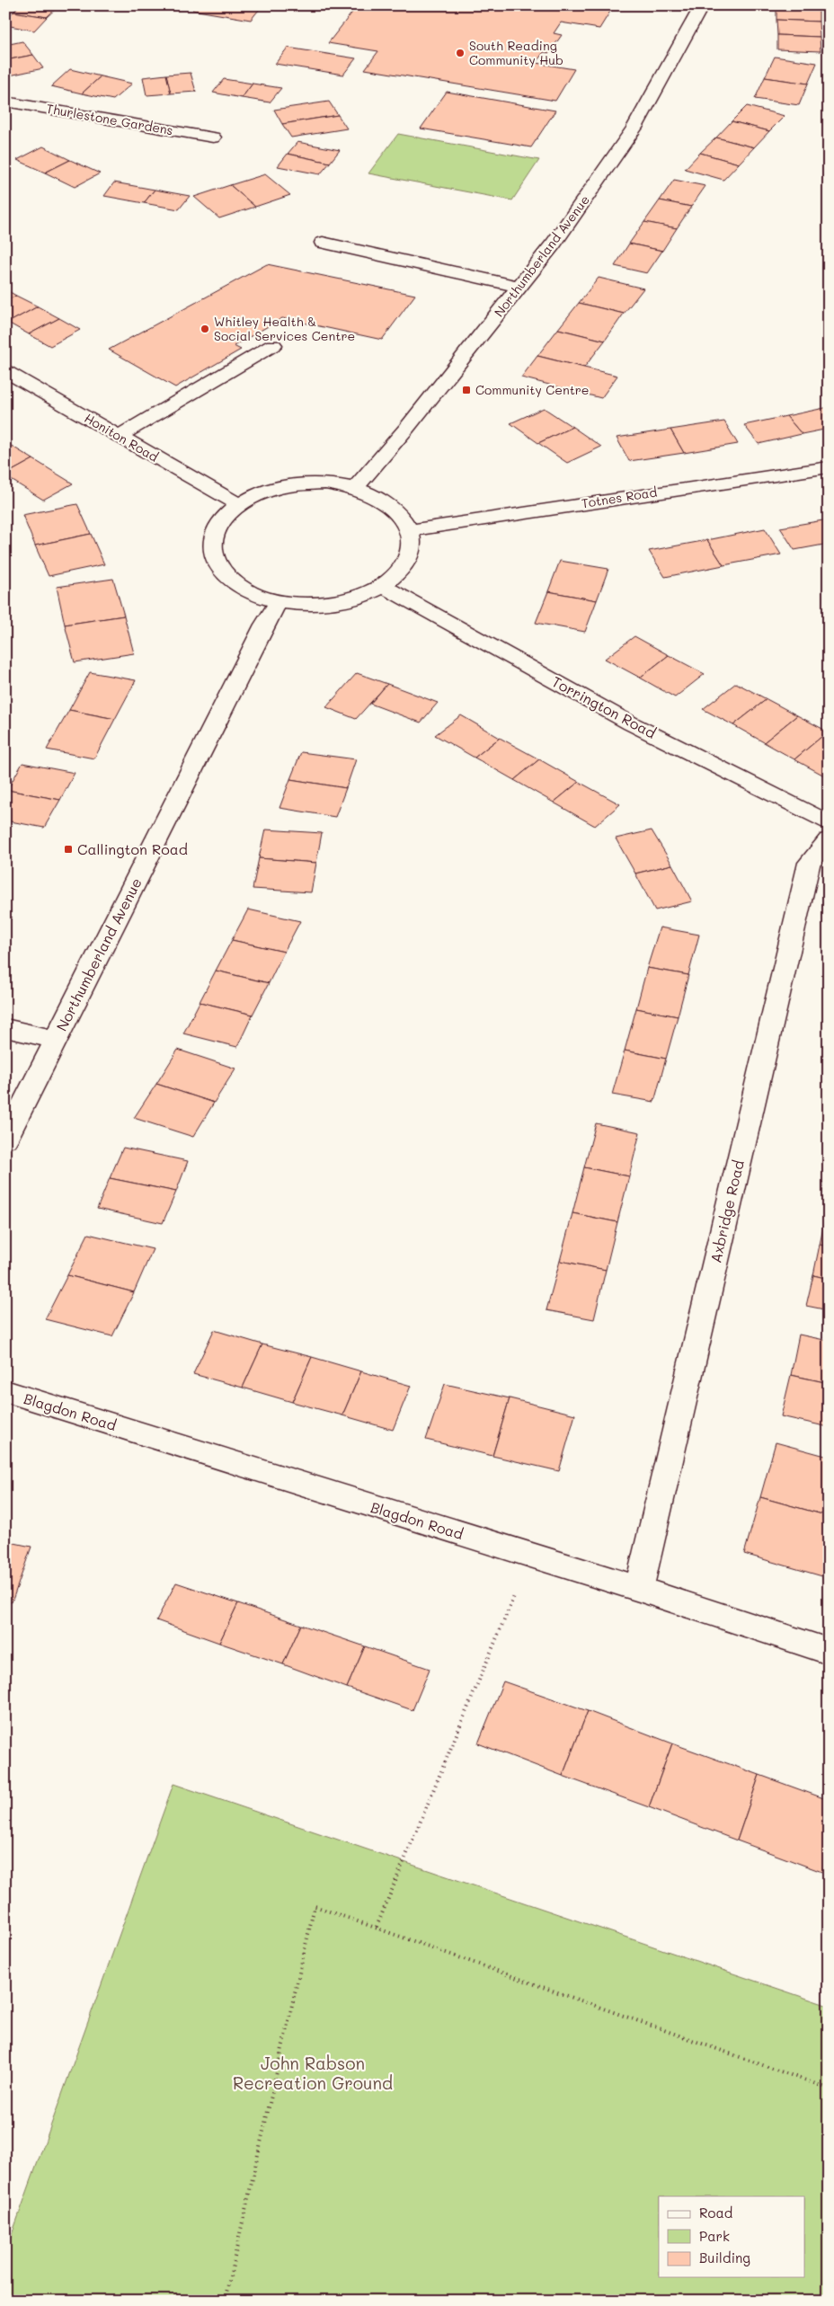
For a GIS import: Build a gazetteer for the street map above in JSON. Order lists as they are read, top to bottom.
{
  "streets": {
    "street": [
      "Thurlestone Gardens",
      "Northumberland Avenue",
      "Honiton Road",
      "Totnes Road",
      "Torrington Road",
      "Axbridge Road",
      "Blagdon Road"
    ]
  },
  "crossings": [
    ["Axbridge Road", "Blagdon Road"]
  ],
  "parks": ["John Rabson Recreation Ground"],
  "places": {
    "other": ["South Reading Community Hub", "Whitley Health & Social Services Centre"],
    "transit": ["Community Centre", "Callington Road"]
  },
  "legend": ["Road", "Park", "Building"]
}
